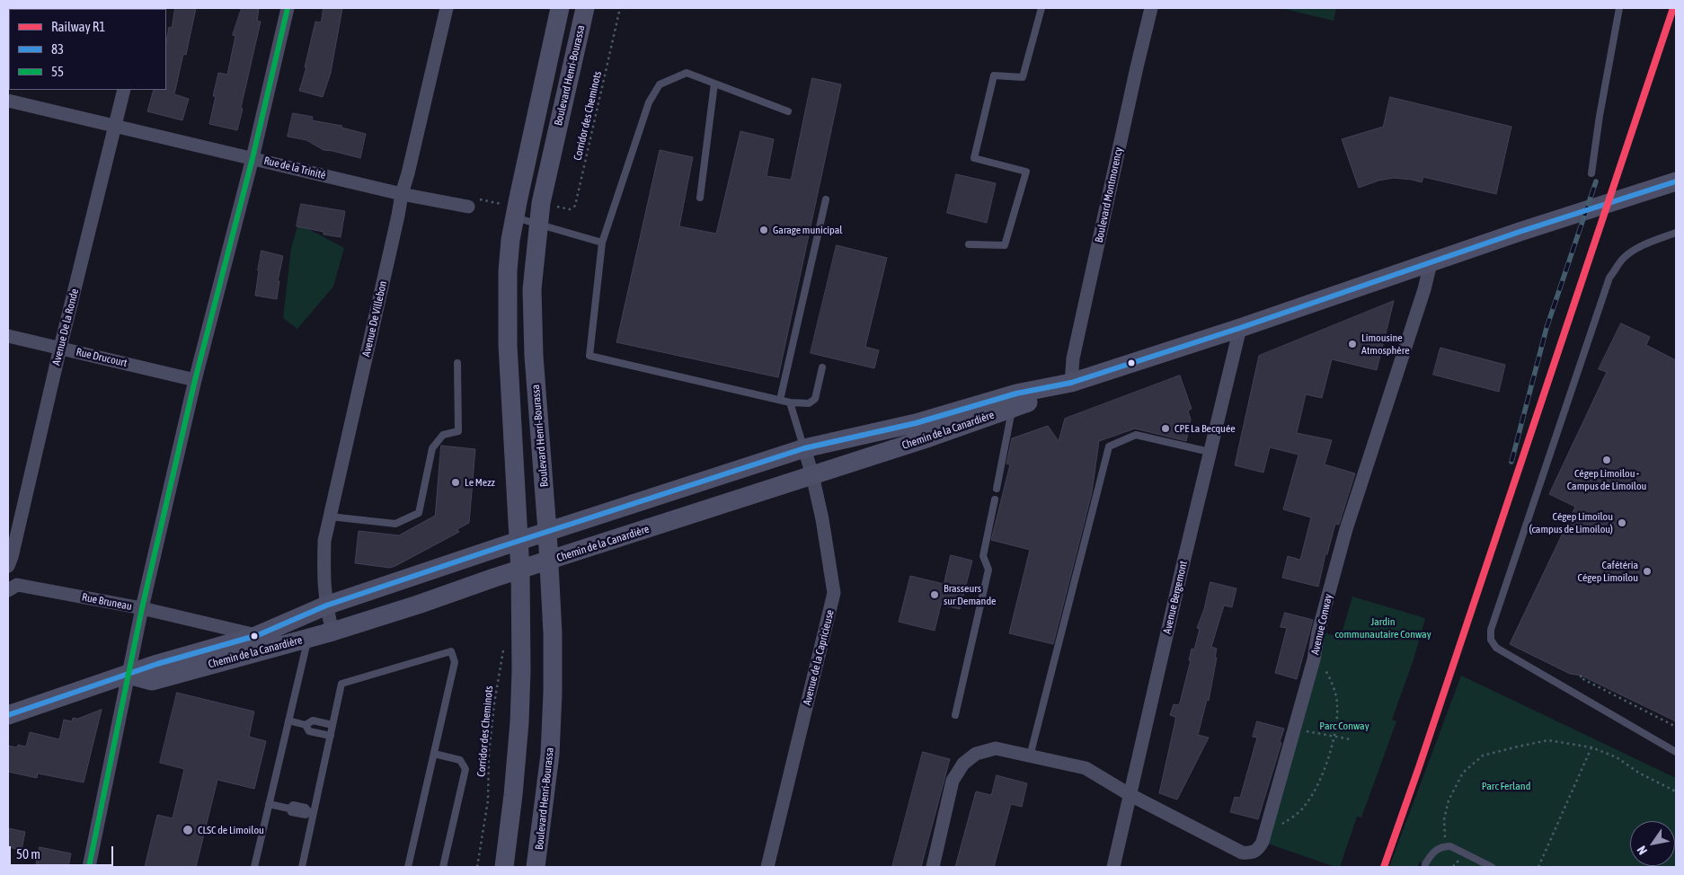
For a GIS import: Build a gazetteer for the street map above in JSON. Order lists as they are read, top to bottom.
{
  "streets": {
    "main road": ["Boulevard Henri-Bourassa", "Chemin de la Canardière"],
    "street": [
      "Rue de la Trinité",
      "Boulevard Montmorency",
      "Avenue De Villebon",
      "Avenue De la Ronde",
      "Rue Drucourt",
      "Avenue Bergemont",
      "Rue Bruneau",
      "Avenue Conway",
      "Avenue de la Capricieuse"
    ],
    "path": ["Corridor des Cheminots"]
  },
  "crossings": [
    ["Boulevard Henri-Bourassa", "Chemin de la Canardière"],
    ["Rue de la Trinité", "Avenue De Villebon"],
    ["Rue de la Trinité", "Avenue De la Ronde"],
    ["Boulevard Montmorency", "Chemin de la Canardière"],
    ["Avenue De Villebon", "Chemin de la Canardière"],
    ["Avenue De la Ronde", "Rue Drucourt"],
    ["Chemin de la Canardière", "Avenue Bergemont"],
    ["Chemin de la Canardière", "Rue Bruneau"],
    ["Chemin de la Canardière", "Avenue Conway"],
    ["Chemin de la Canardière", "Avenue de la Capricieuse"],
    ["Avenue Bergemont", "Avenue Conway"]
  ],
  "parks": ["Jardin communautaire Conway", "Parc Conway", "Parc Ferland"],
  "places": [
    "Garage municipal",
    "Limousine Atmosphère",
    "CPE La Becquée",
    "Cégep Limoilou - Campus de Limoilou",
    "Le Mezz",
    "Cégep Limoilou (campus de Limoilou)",
    "Cafétéria Cégep Limoilou",
    "Brasseurs sur Demande",
    "CLSC de Limoilou"
  ],
  "lines": ["rail line R1", "transit line 55", "transit line 83"],
  "legend": ["Railway R1", "83", "55"],
  "scale_bar": "50 m",
  "north": "bottom left"
}
